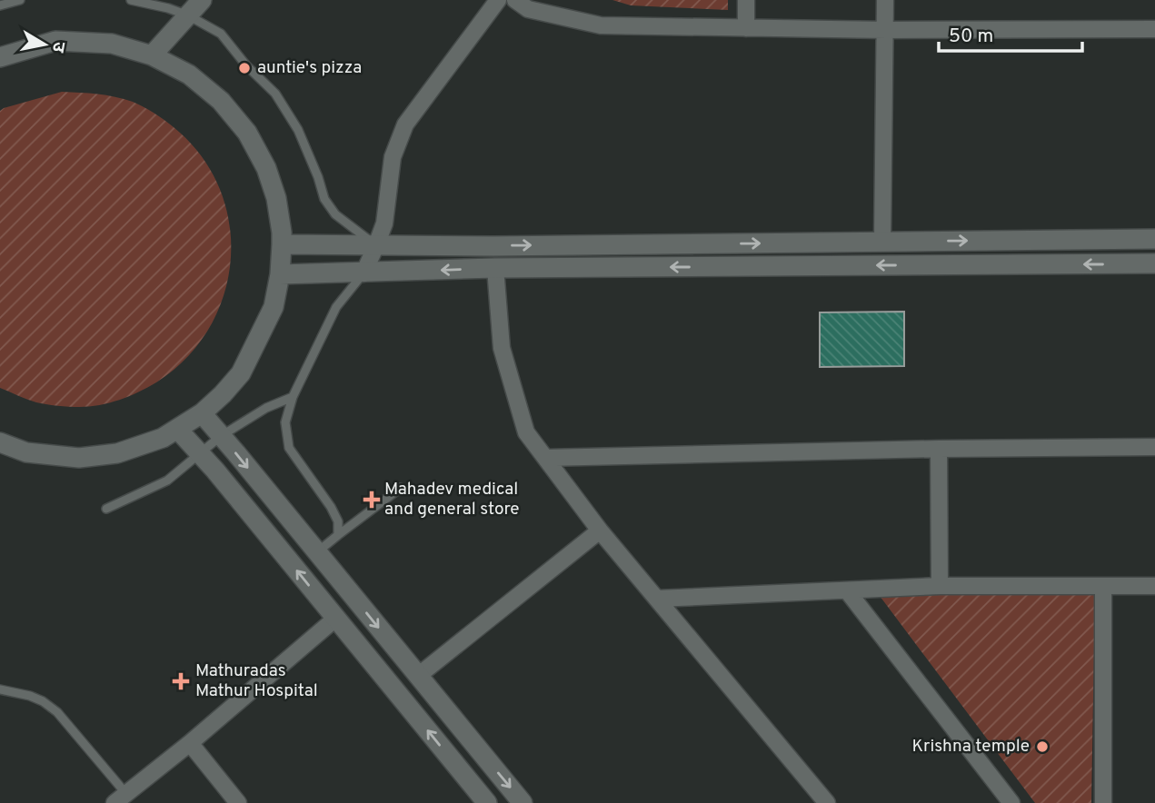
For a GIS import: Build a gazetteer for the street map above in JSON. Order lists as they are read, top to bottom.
{
  "places": {
    "other": ["auntie's pizza", "Krishna temple"],
    "health": ["Mahadev medical and general store", "Mathuradas Mathur Hospital"]
  },
  "scale_bar": "50 m",
  "north": "right"
}
